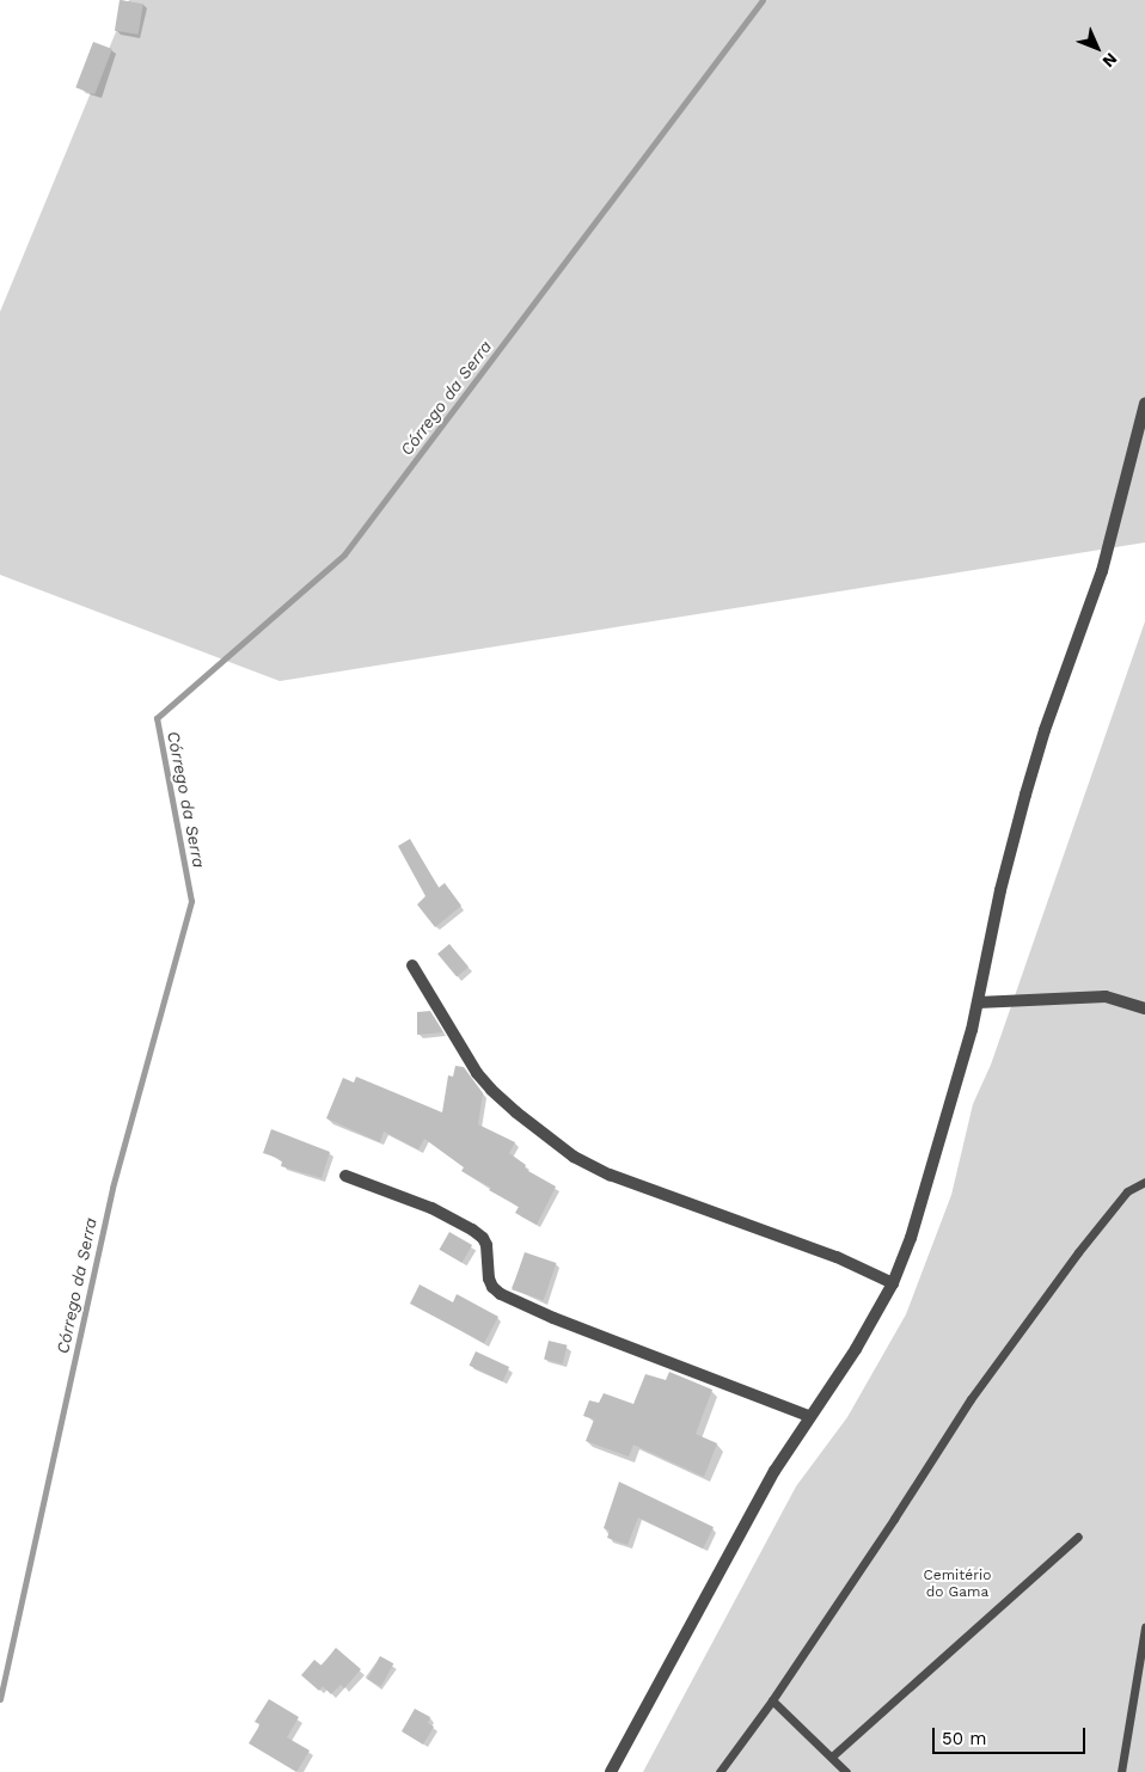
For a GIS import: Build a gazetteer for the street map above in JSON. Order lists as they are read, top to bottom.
{
  "water": ["Córrego da Serra"],
  "parks": ["Cemitério do Gama"],
  "scale_bar": "50 m",
  "north": "bottom right"
}
